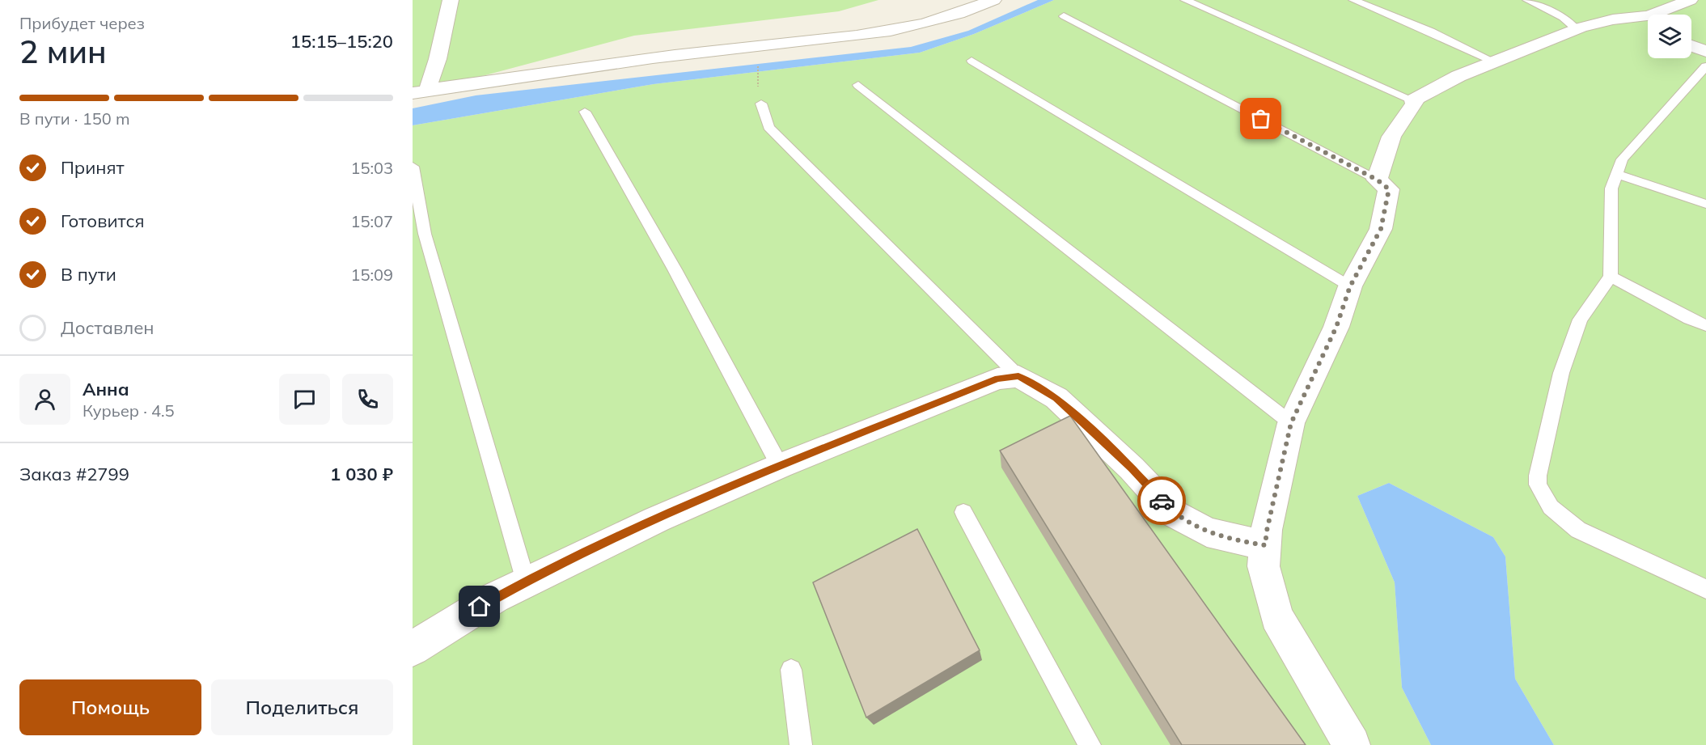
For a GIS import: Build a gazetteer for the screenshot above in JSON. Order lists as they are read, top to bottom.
{
  "page": {
    "heading": ["2 мин", "Прибудет через", "15:15–15:20"],
    "panel": [
      "Анна",
      "Курьер · 4.5",
      "Заказ #2799",
      "1 030 ₽"
    ],
    "bar": "В пути · 150 m",
    "list": [
      ["Принят", "15:03"],
      ["Готовится", "15:07"],
      ["В пути", "15:09"],
      "Доставлен"
    ],
    "buttons": ["Помощь", "Поделиться"]
  }
}
